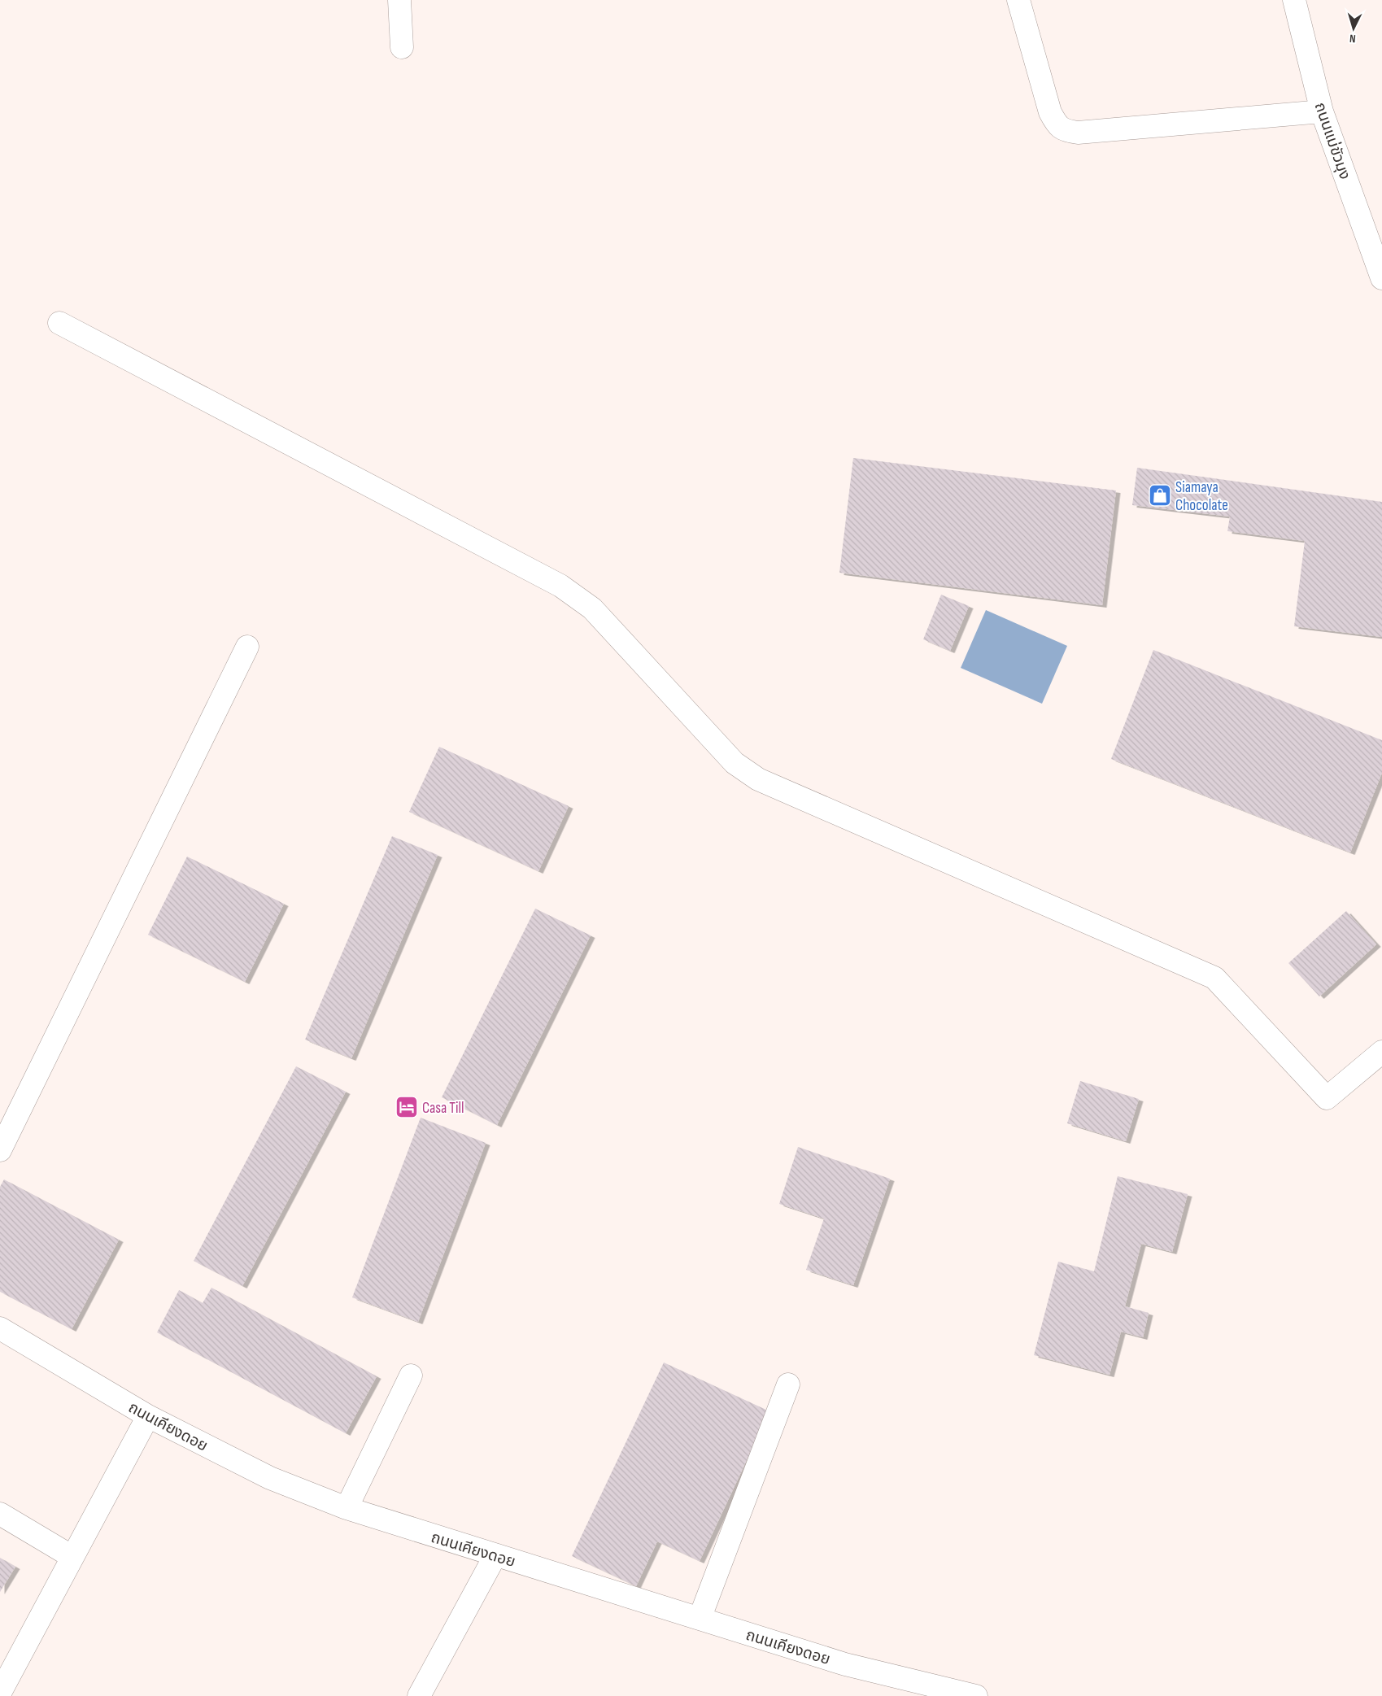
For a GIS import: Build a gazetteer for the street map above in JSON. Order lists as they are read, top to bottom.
{
  "streets": {
    "street": ["ถนนแม่ขัวมุง", "ถนนเคียงดอย"]
  },
  "places": {
    "shop": ["Siamaya Chocolate"],
    "hotel": ["Casa Till"]
  },
  "north": "bottom"
}
